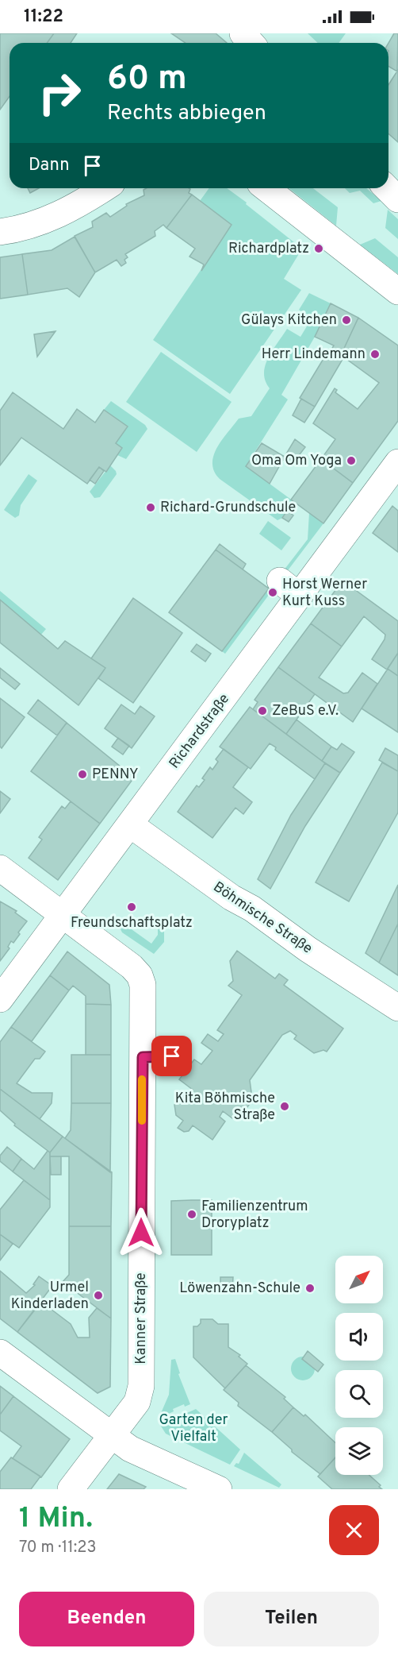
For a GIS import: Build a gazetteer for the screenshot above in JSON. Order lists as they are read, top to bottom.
{
  "streets": {
    "street": ["Richardstraße", "Böhmische Straße", "Kanner Straße"]
  },
  "crossings": [
    ["Richardstraße", "Böhmische Straße"],
    ["Richardstraße", "Kanner Straße"]
  ],
  "parks": ["Garten der Vielfalt"],
  "places": [
    "Richardplatz",
    "Gülays Kitchen",
    "Herr Lindemann",
    "Oma Om Yoga",
    "Richard-Grundschule",
    "Horst Werner Kurt Kuss",
    "ZeBuS e.V.",
    "PENNY",
    "Freundschaftsplatz",
    "Kita Böhmische Straße",
    "Familienzentrum Droryplatz",
    "Löwenzahn-Schule",
    "Urmel Kinderladen"
  ],
  "north": "top right",
  "page": {
    "status": "11:22",
    "turn": ["60 m", "Rechts abbiegen"],
    "then": "Dann",
    "heading": ["1 Min.", "70 m · 11:23"],
    "buttons": ["Beenden", "Teilen"]
  }
}
